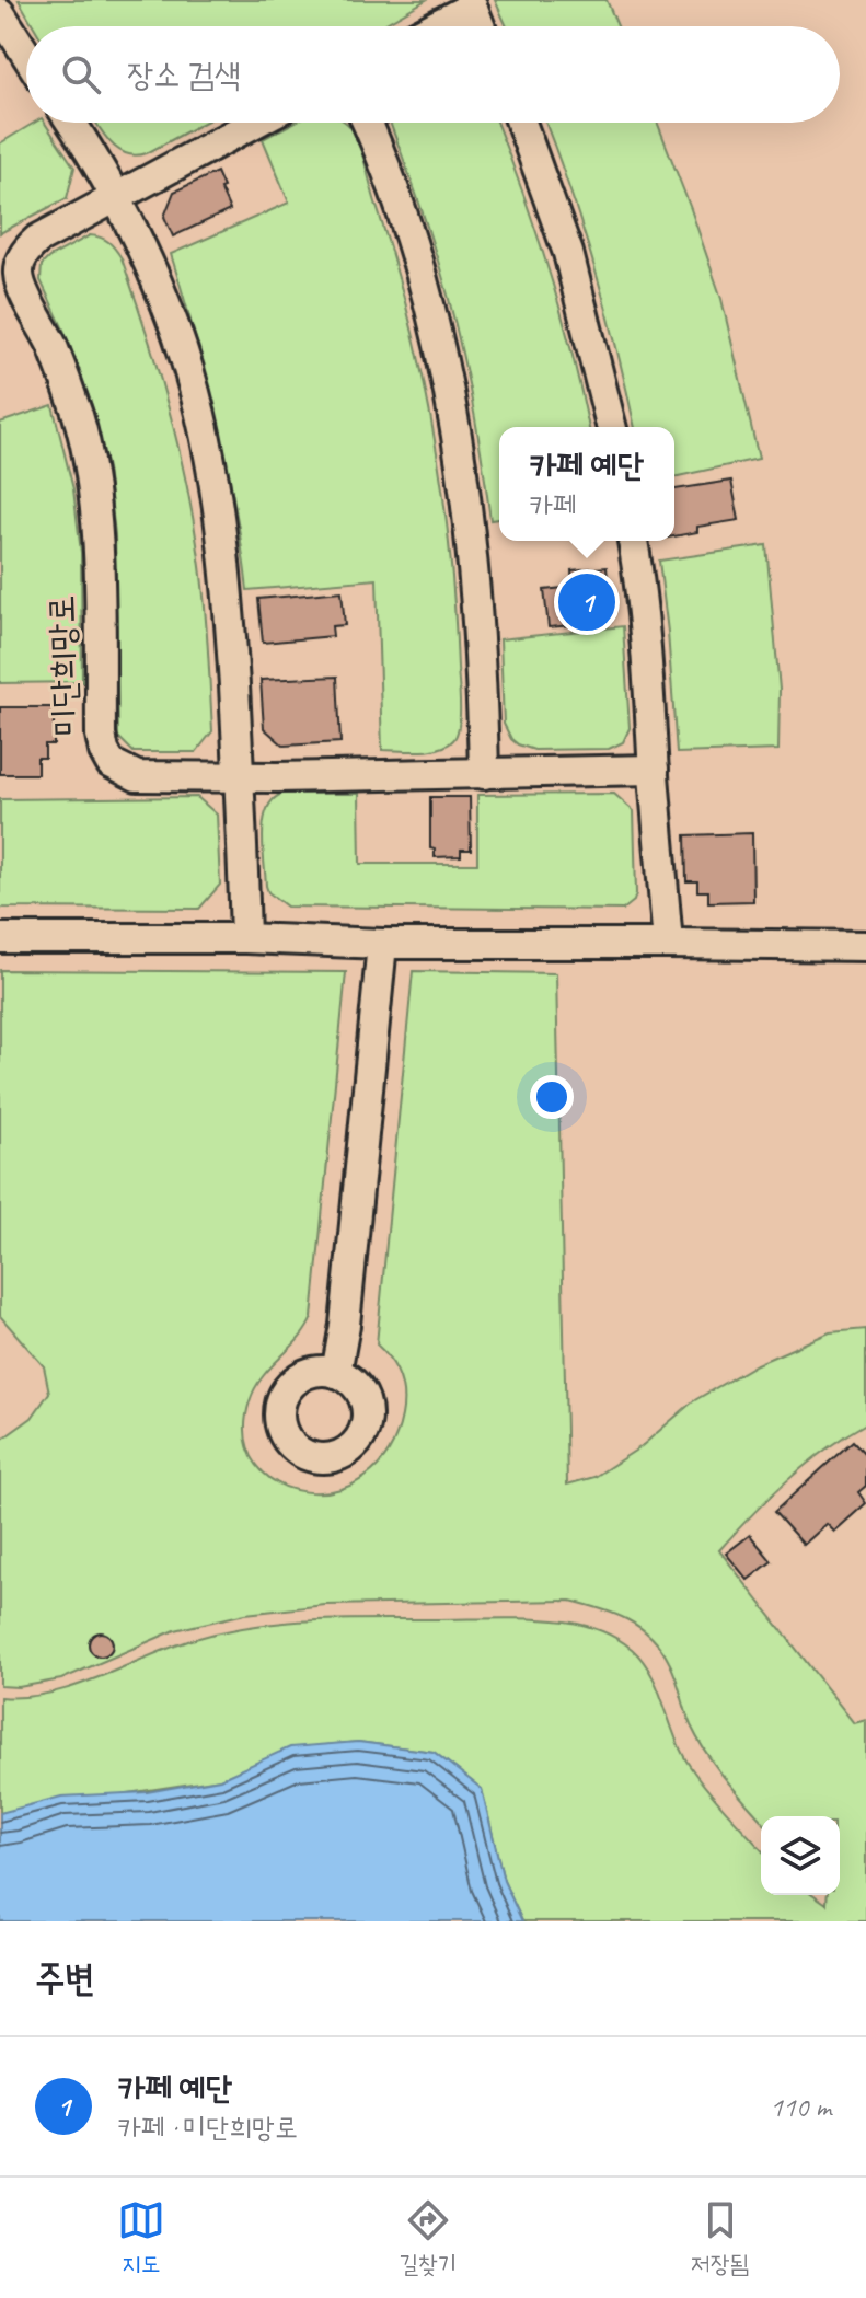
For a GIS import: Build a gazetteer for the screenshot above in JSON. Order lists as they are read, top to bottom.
{
  "streets": {
    "street": ["미단희망로"]
  },
  "page": {
    "search": "장소 검색",
    "popup": ["카페 예단", "카페"],
    "pins": "1",
    "heading": "주변",
    "list": [
      {
        "mark": "1",
        "name": "카페 예단",
        "note": "카페 · 미단희망로",
        "value": "110 m"
      }
    ],
    "nav": ["지도", "길찾기", "저장됨"]
  }
}
